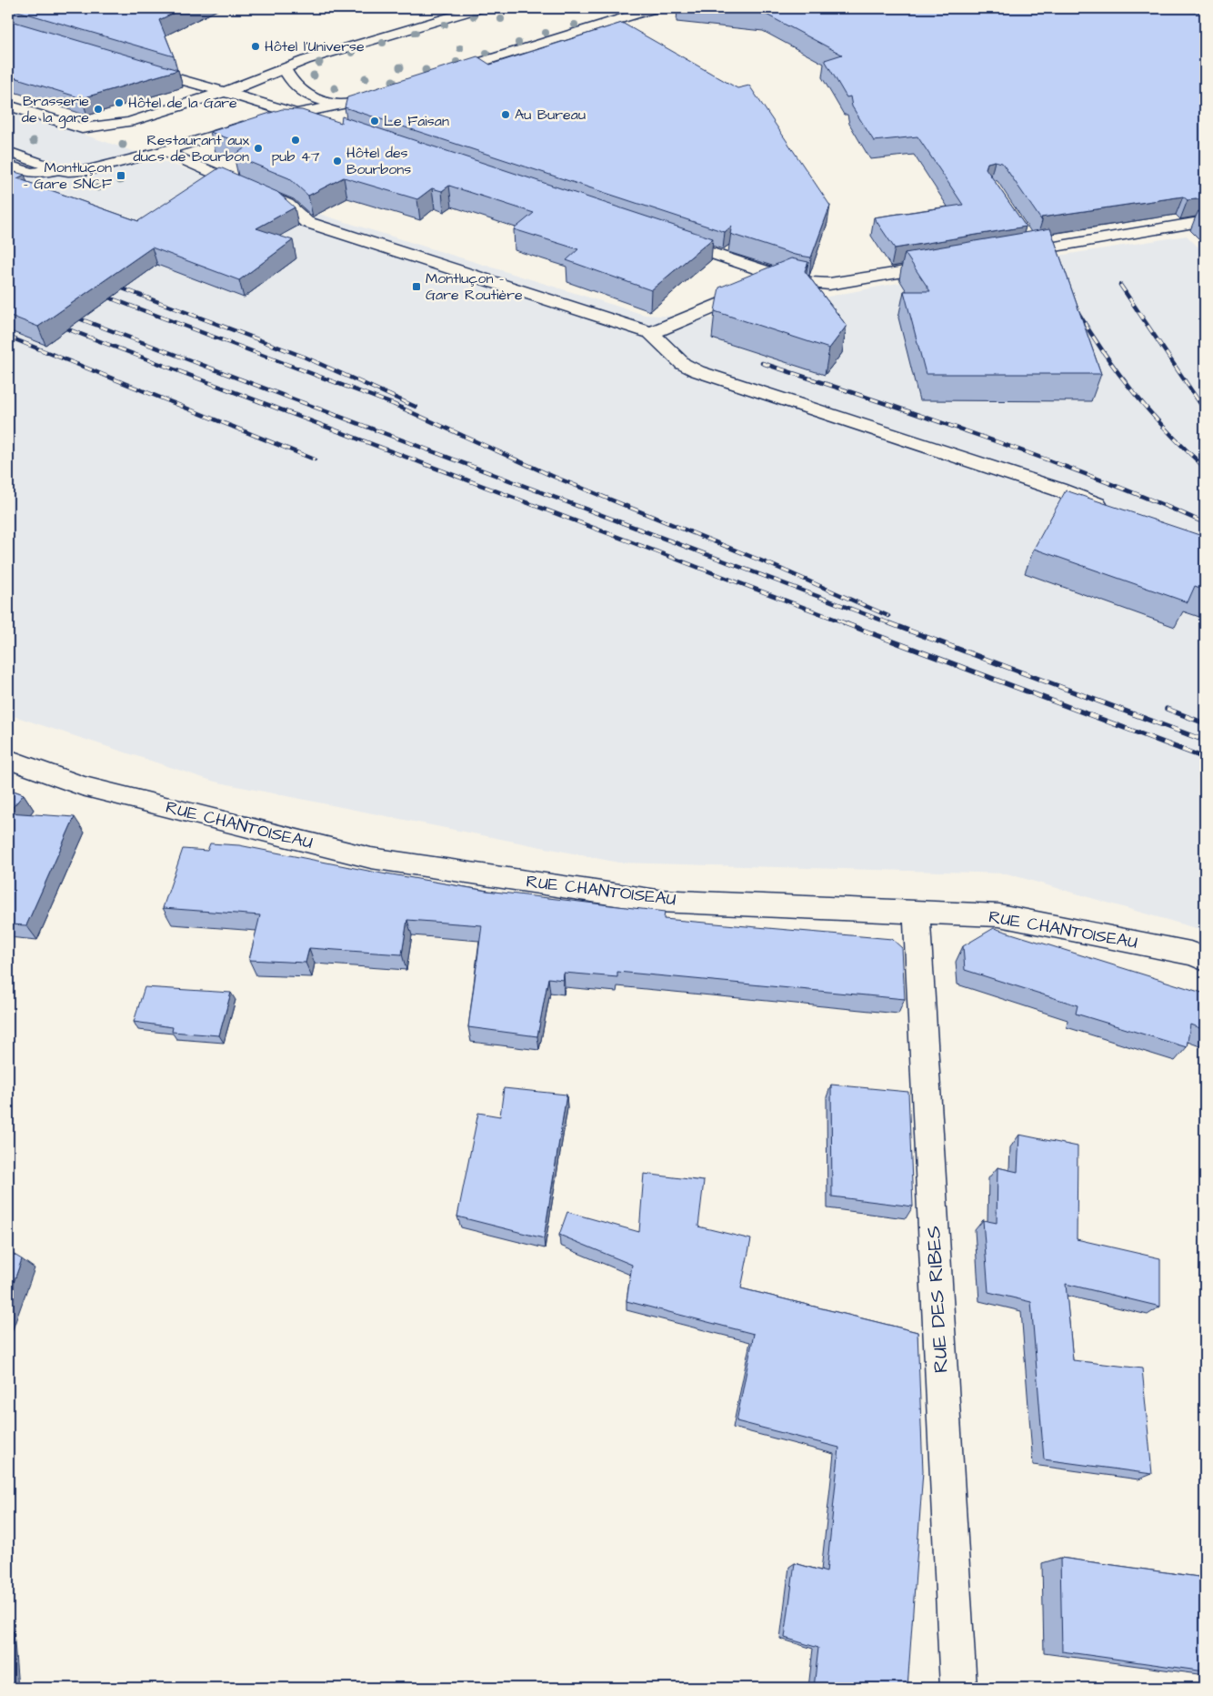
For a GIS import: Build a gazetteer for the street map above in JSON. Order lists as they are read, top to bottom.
{
  "streets": {
    "street": ["RUE CHANTOISEAU", "RUE DES RIBES"]
  },
  "crossings": [
    ["RUE CHANTOISEAU", "RUE DES RIBES"]
  ],
  "places": {
    "other": [
      "Hôtel l'Universe",
      "Hôtel de la Gare",
      "Brasserie de la gare",
      "Au Bureau",
      "Le Faisan",
      "pub 47",
      "Restaurant aux ducs de Bourbon",
      "Hôtel des Bourbons"
    ],
    "transit": ["Montluçon - Gare SNCF", "Montluçon - Gare Routière"]
  }
}
